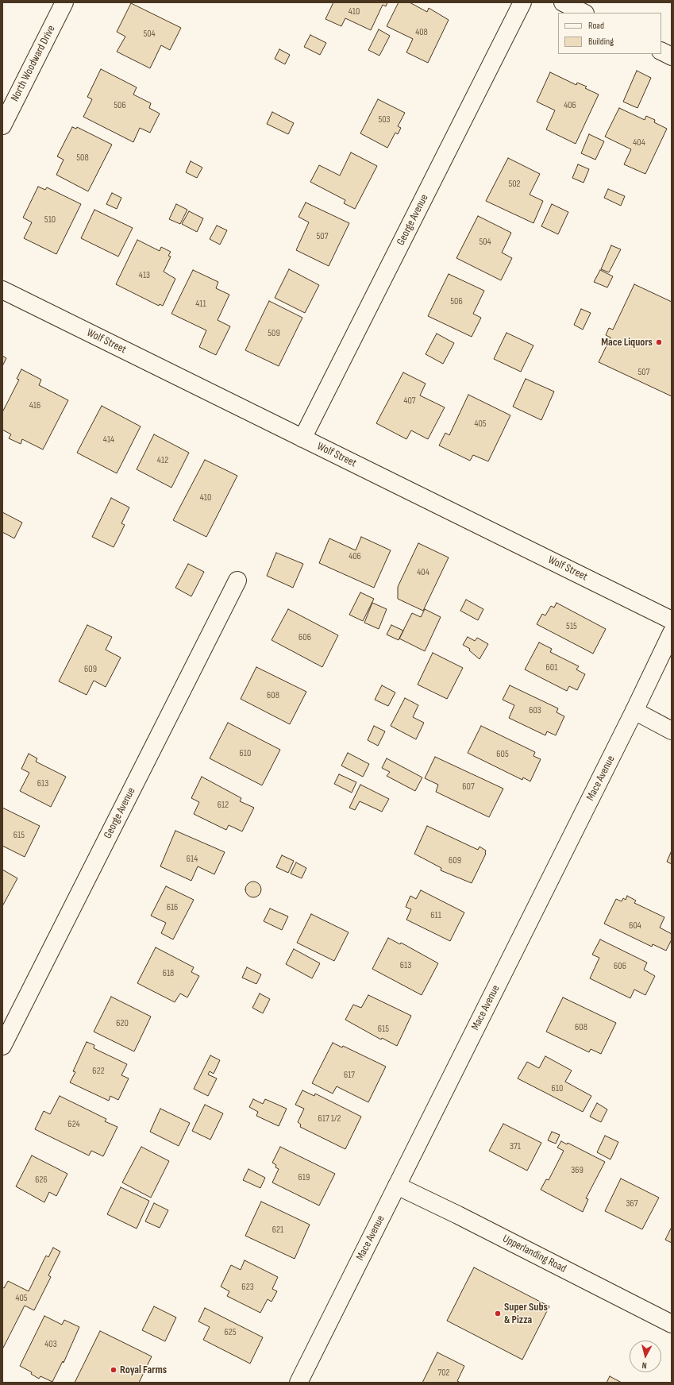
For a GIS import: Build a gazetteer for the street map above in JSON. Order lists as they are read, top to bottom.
{
  "streets": {
    "street": [
      "North Woodward Drive",
      "George Avenue",
      "Wolf Street",
      "Mace Avenue",
      "Upperlanding Road"
    ]
  },
  "crossings": [
    ["George Avenue", "Wolf Street"],
    ["Mace Avenue", "Upperlanding Road"]
  ],
  "places": ["Mace Liquors", "Super Subs & Pizza", "Royal Farms"],
  "house_numbers": [
    "410",
    "408",
    "504",
    "506",
    "406",
    "503",
    "404",
    "508",
    "502",
    "510",
    "507",
    "504",
    "413",
    "506",
    "411",
    "509",
    "507",
    "407",
    "416",
    "405",
    "414",
    "412",
    "410",
    "406",
    "404",
    "515",
    "606",
    "601",
    "609",
    "608",
    "603",
    "610",
    "605",
    "613",
    "607",
    "612",
    "615",
    "614",
    "609",
    "616",
    "611",
    "604",
    "613",
    "606",
    "618",
    "620",
    "608",
    "615",
    "622",
    "617",
    "610",
    "617 1/2",
    "624",
    "371",
    "369",
    "619",
    "626",
    "367",
    "621",
    "623",
    "405",
    "625",
    "403",
    "702"
  ],
  "legend": ["Road", "Building"],
  "north": "bottom"
}
